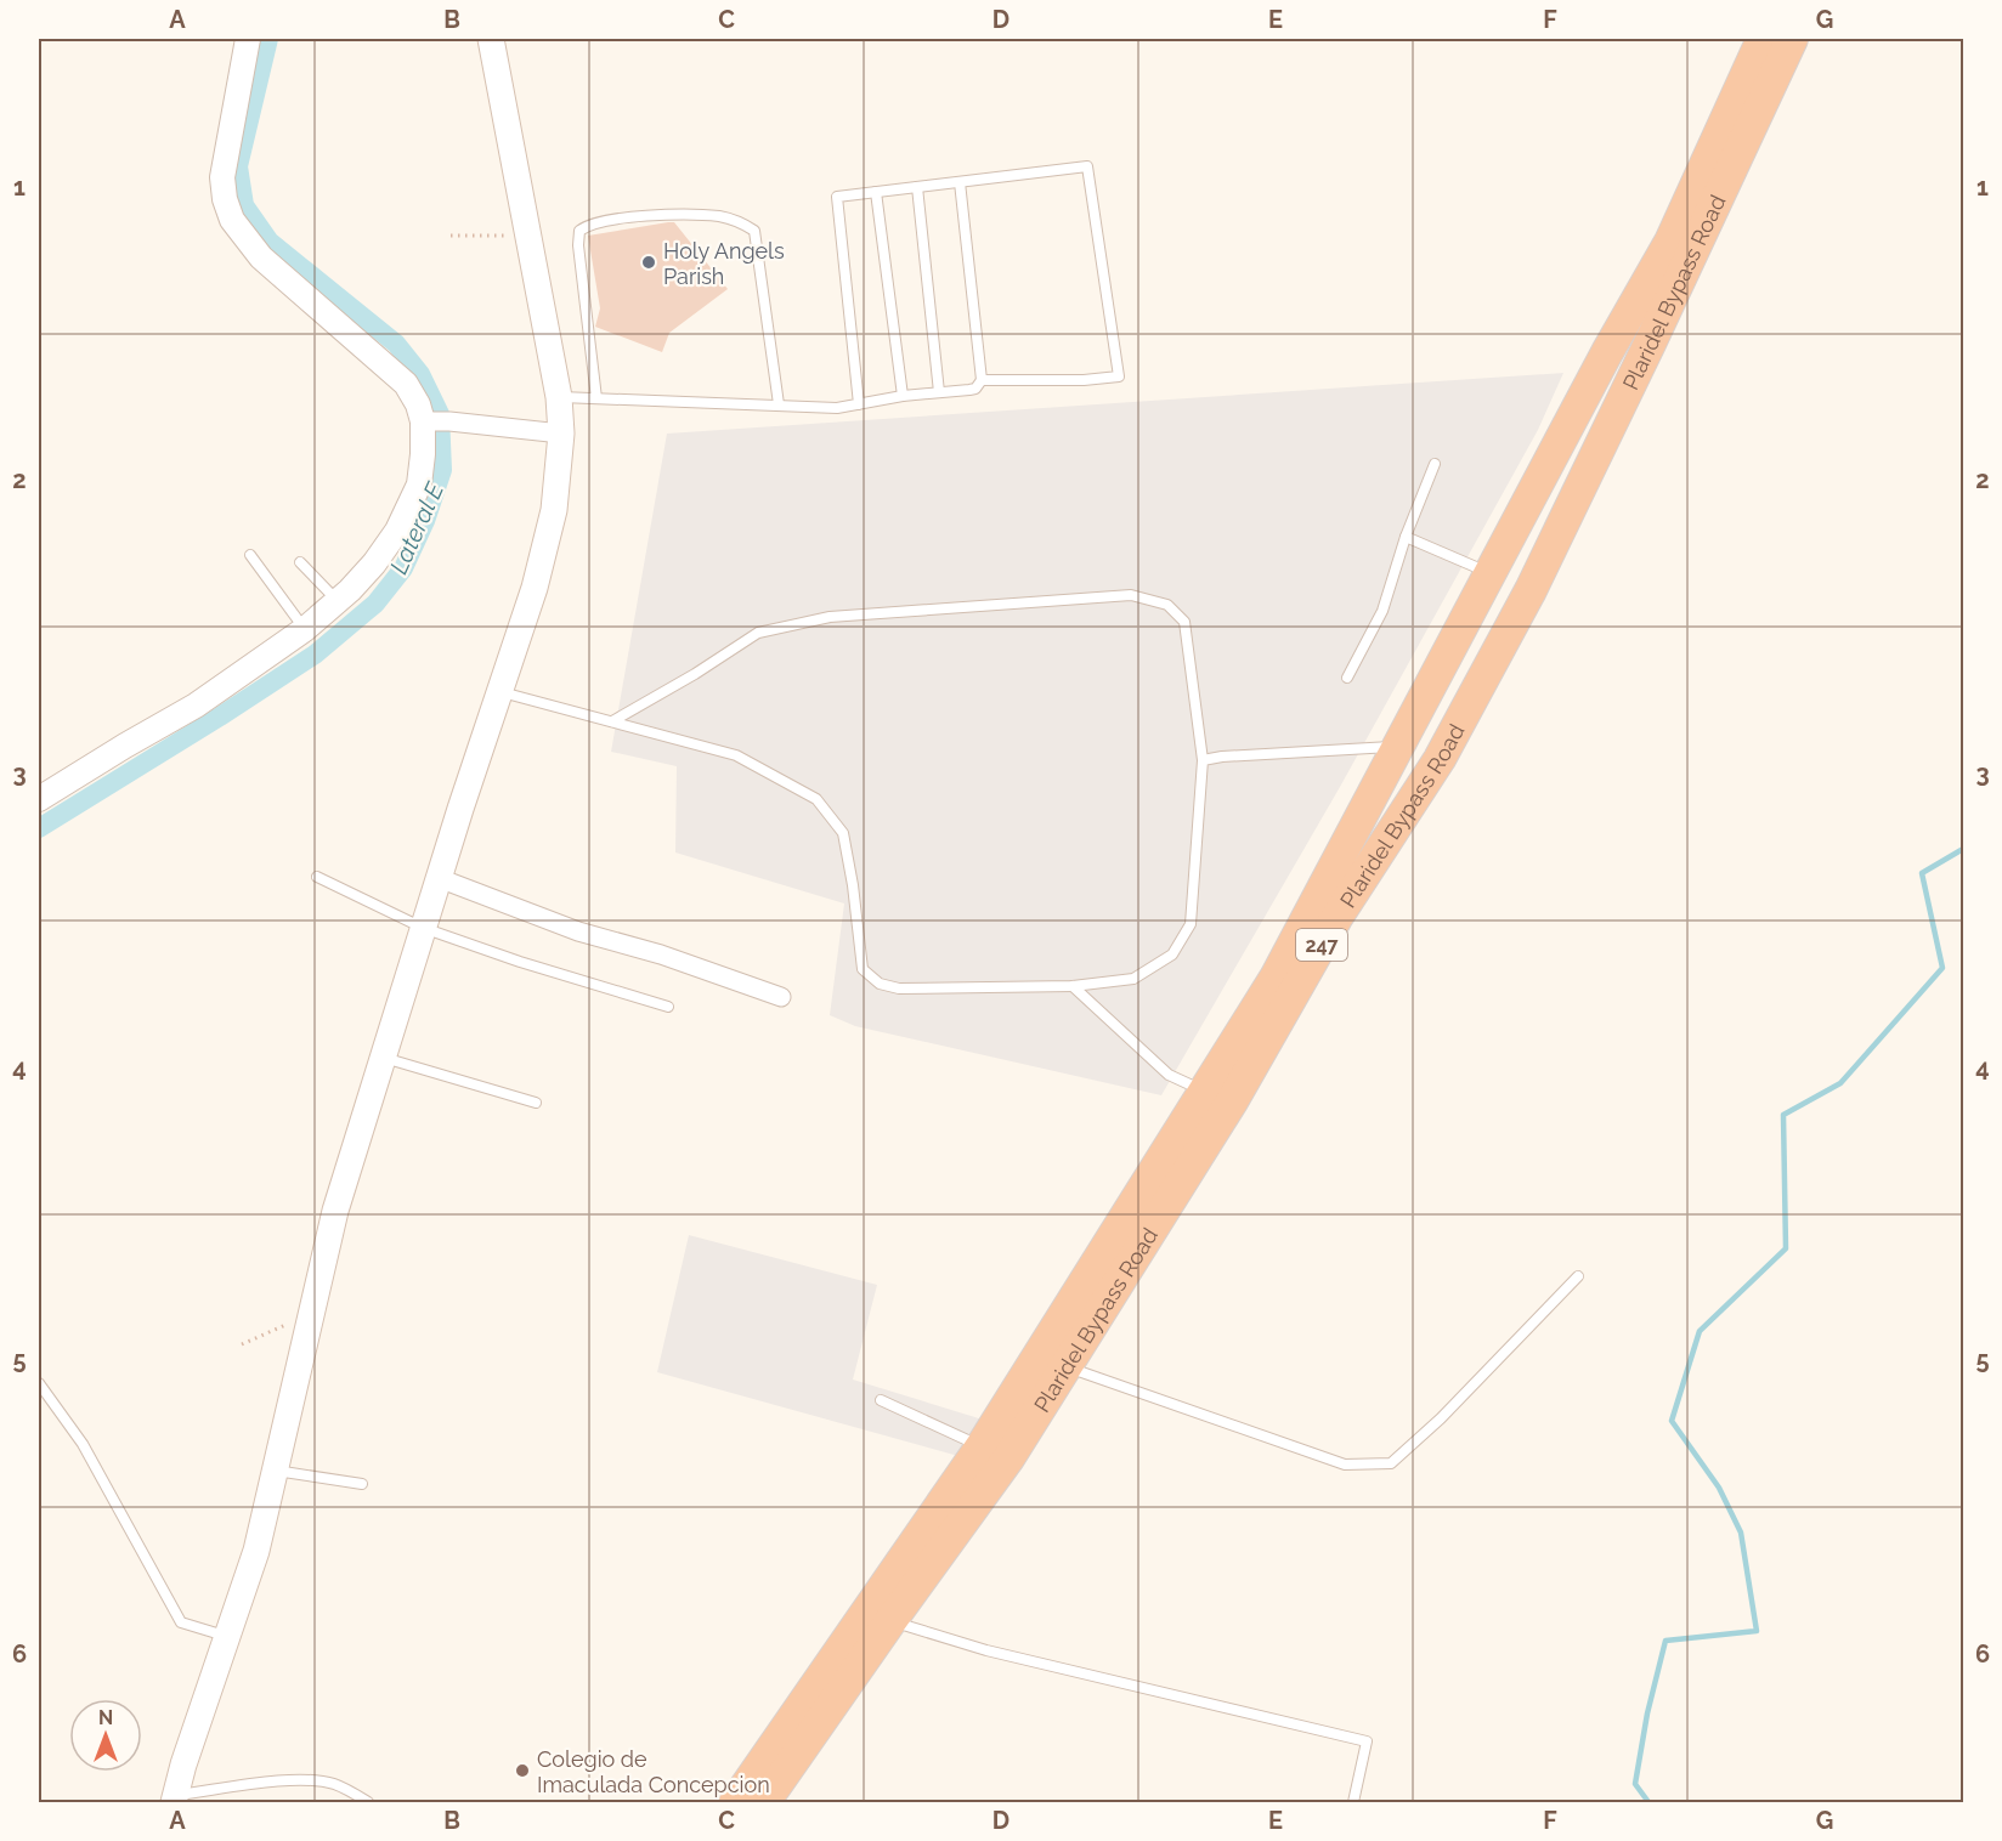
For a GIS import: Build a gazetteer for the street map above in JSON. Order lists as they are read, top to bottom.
{
  "streets": {
    "highway": ["Plaridel Bypass Road", "247"]
  },
  "water": ["Lateral E"],
  "places": ["Holy Angels Parish", "Colegio de Imaculada Concepcion"],
  "north": "top",
  "grid": {
    "columns": [
      "A",
      "B",
      "C",
      "D",
      "E",
      "F",
      "G"
    ],
    "rows": [
      "1",
      "2",
      "3",
      "4",
      "5",
      "6"
    ]
  }
}
